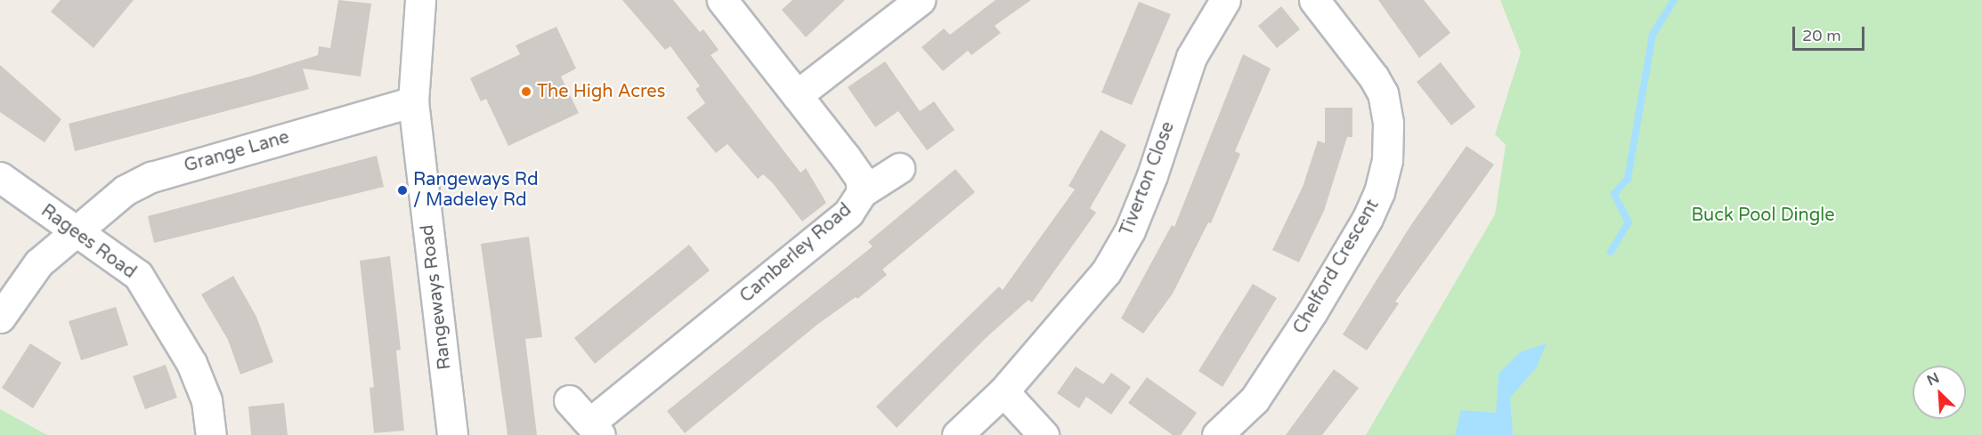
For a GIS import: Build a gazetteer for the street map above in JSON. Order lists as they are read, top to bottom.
{
  "streets": {
    "street": [
      "Grange Lane",
      "Tiverton Close",
      "Ragees Road",
      "Camberley Road",
      "Chelford Crescent",
      "Rangeways Road"
    ]
  },
  "crossings": [
    ["Grange Lane", "Ragees Road"],
    ["Grange Lane", "Rangeways Road"]
  ],
  "parks": ["Buck Pool Dingle"],
  "places": ["The High Acres", "Rangeways Rd / Madeley Rd"],
  "scale_bar": "20 m",
  "north": "top left"
}
